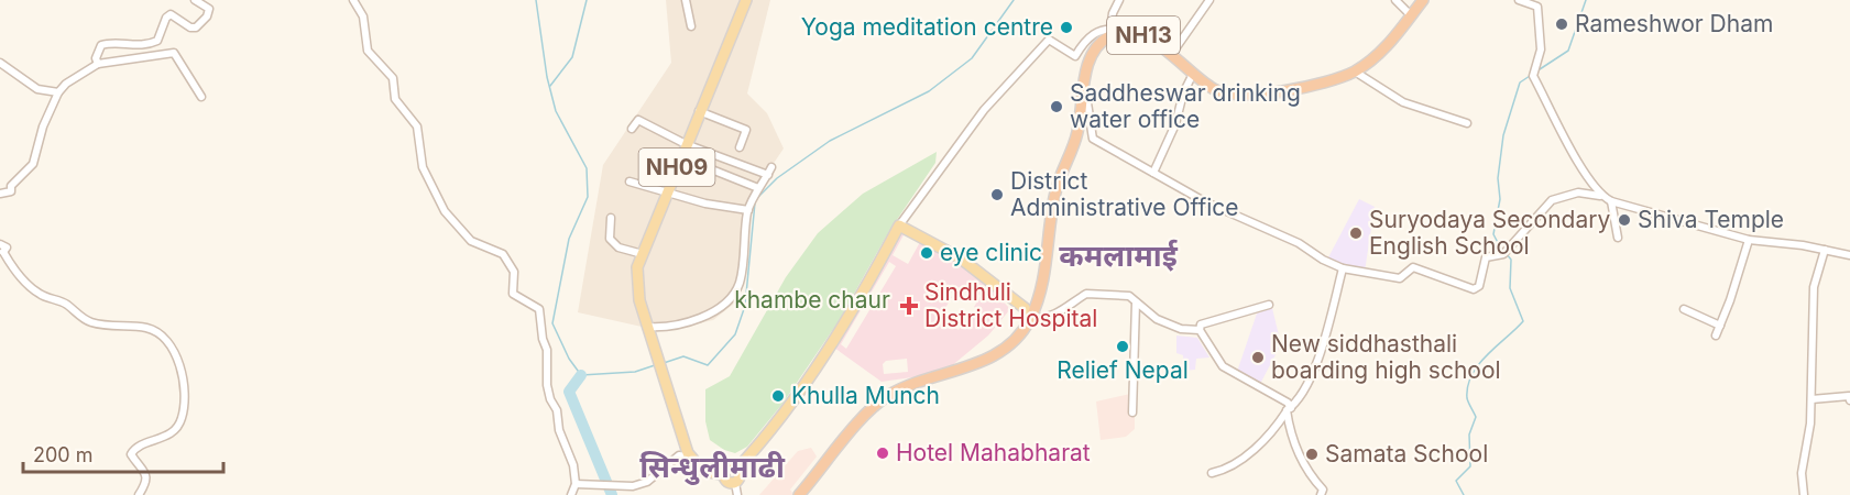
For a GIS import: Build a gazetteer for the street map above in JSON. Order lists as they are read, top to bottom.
{
  "streets": {
    "highway": ["NH13"],
    "main road": ["NH09"]
  },
  "districts": ["कमलामाई", "सिन्धुलीमाढी"],
  "parks": ["khambe chaur"],
  "places": {
    "other": [
      "Rameshwor Dham",
      "Yoga meditation centre",
      "Saddheswar drinking water office",
      "District Administrative Office",
      "Shiva Temple",
      "Suryodaya Secondary English School",
      "eye clinic",
      "Relief Nepal",
      "New siddhasthali boarding high school",
      "Khulla Munch",
      "Hotel Mahabharat",
      "Samata School"
    ],
    "health": ["Sindhuli District Hospital"]
  },
  "scale_bar": "200 m"
}
